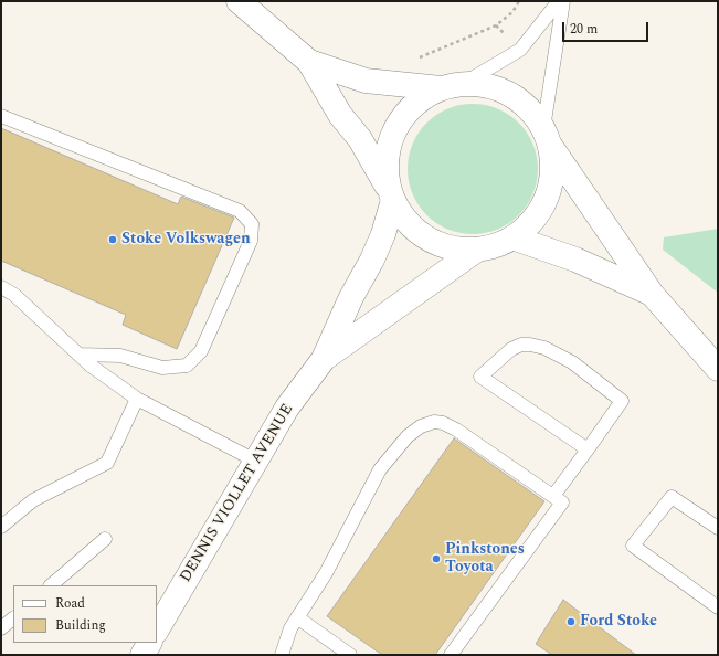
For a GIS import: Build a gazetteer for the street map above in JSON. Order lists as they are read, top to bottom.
{
  "streets": {
    "main road": ["DENNIS VIOLLET AVENUE"]
  },
  "places": ["Stoke Volkswagen", "Pinkstones Toyota", "Ford Stoke"],
  "legend": ["Road", "Building"],
  "scale_bar": "20 m"
}
